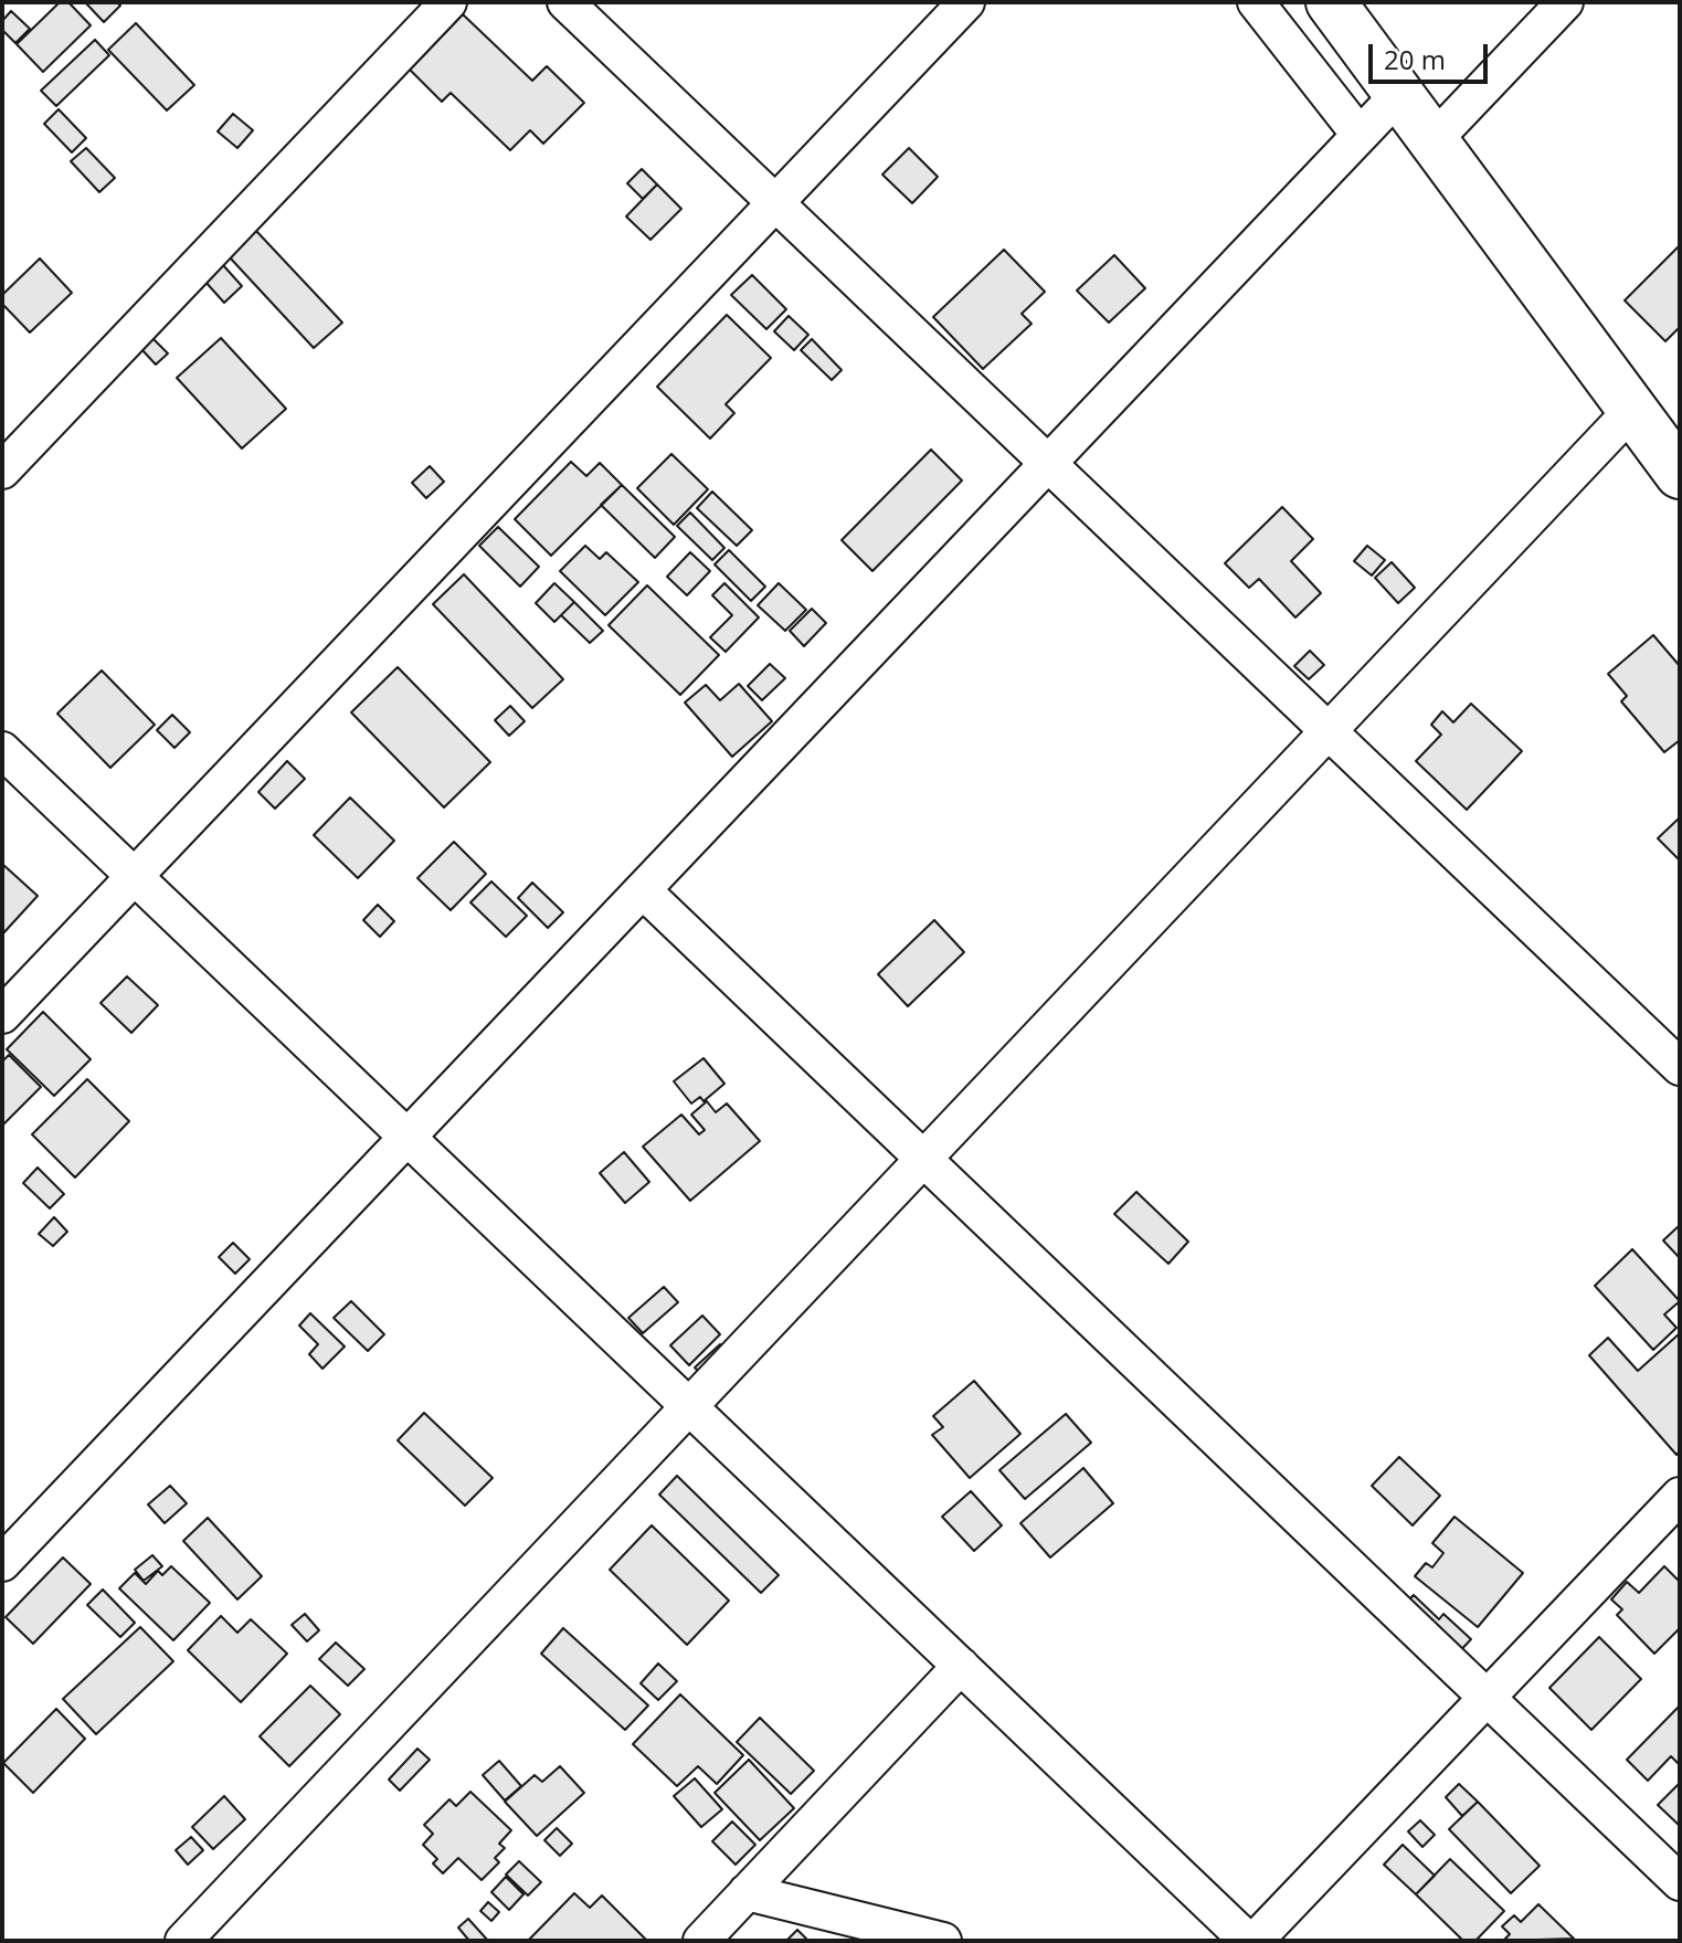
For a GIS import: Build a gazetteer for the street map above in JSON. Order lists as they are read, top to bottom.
{
  "scale_bar": "20 m"
}
